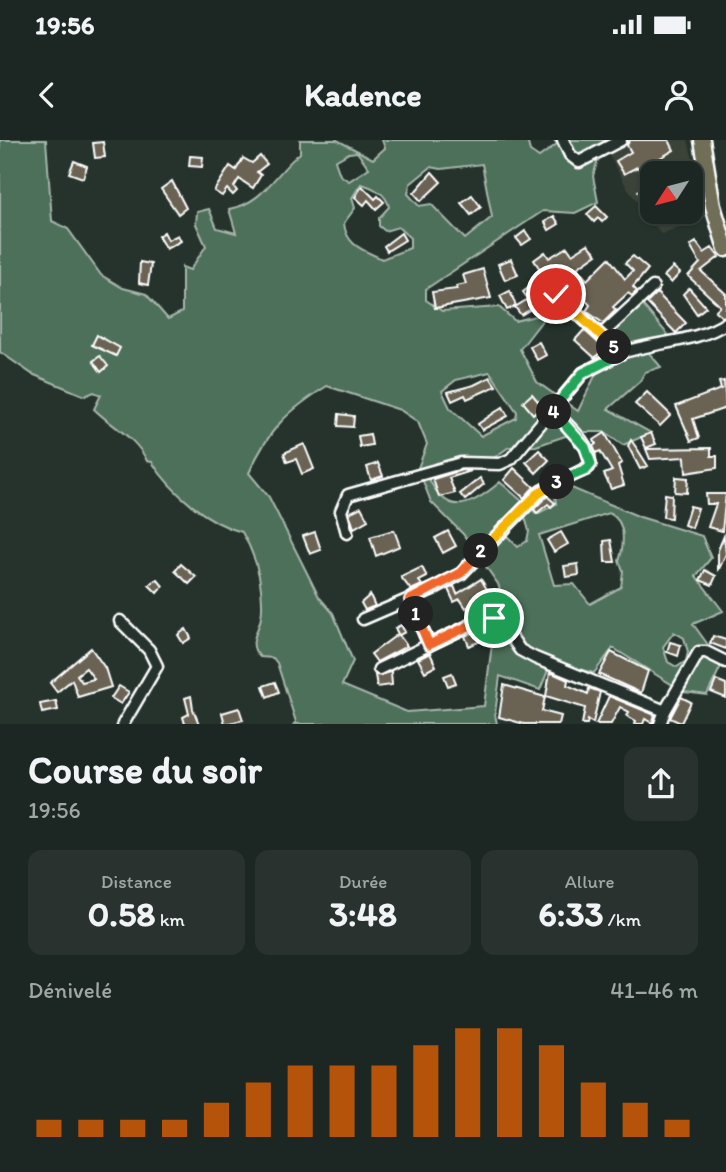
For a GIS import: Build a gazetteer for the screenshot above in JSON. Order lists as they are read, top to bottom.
{
  "north": "bottom left",
  "page": {
    "status": "19:56",
    "header": "Kadence",
    "pins": [
      "5",
      "4",
      "3",
      "2",
      "1"
    ],
    "heading": ["Course du soir", "19:56"],
    "stats": [
      ["Distance", "0.58 km"],
      ["Durée", "3:48"],
      ["Allure", "6:33 /km"]
    ],
    "chart": ["Dénivelé", "41–46 m"]
  }
}
